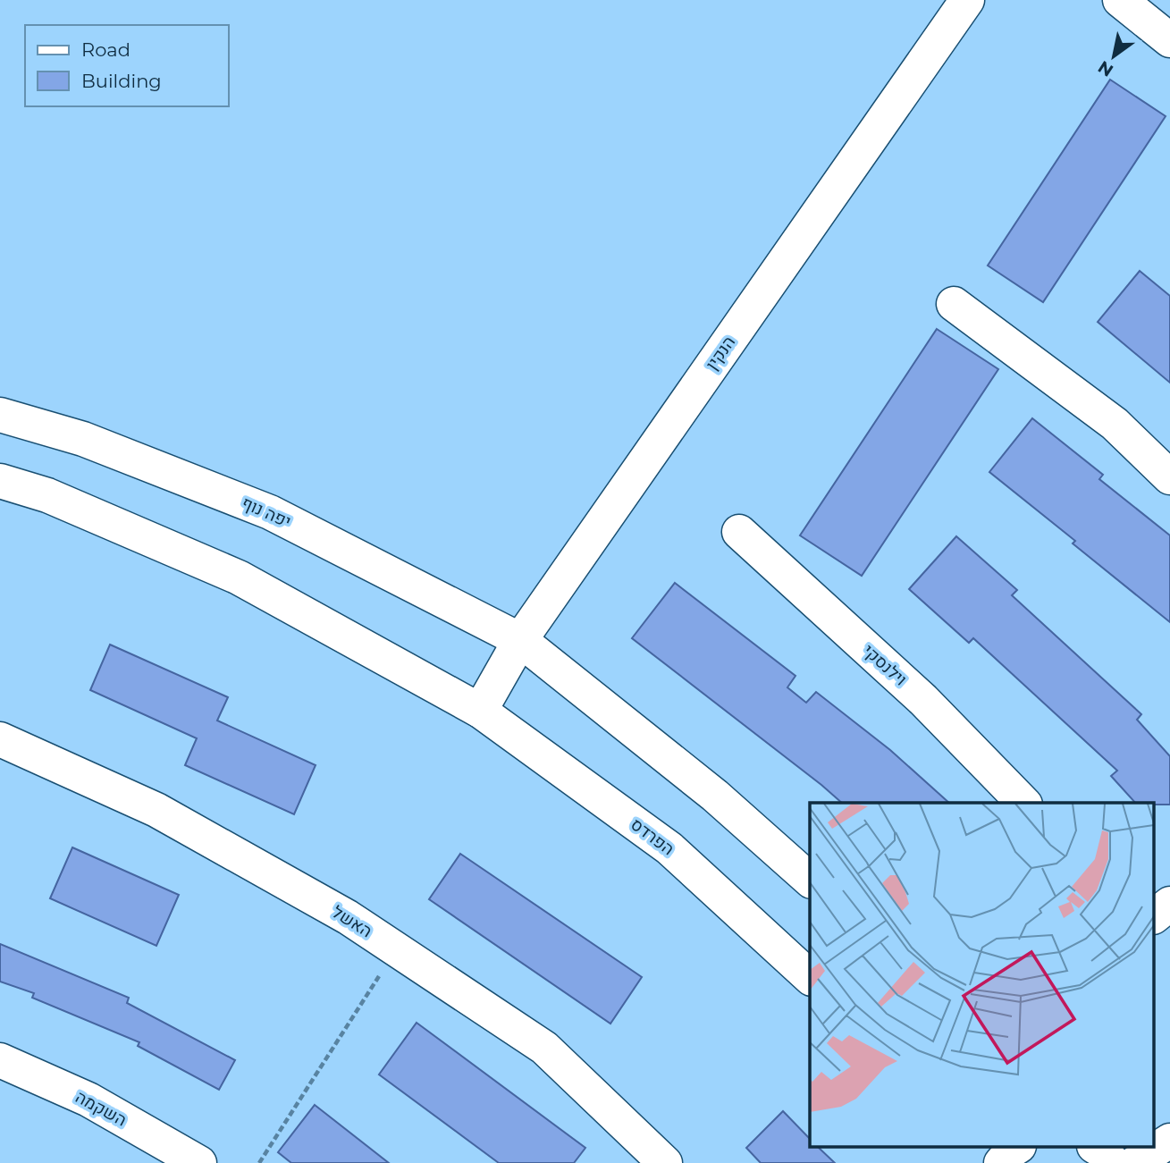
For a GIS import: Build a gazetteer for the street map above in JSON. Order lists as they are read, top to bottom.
{
  "streets": {
    "street": [
      "הנקין",
      "יפה נוף",
      "וילנסקי",
      "הפרדס",
      "האשל",
      "השקמה"
    ]
  },
  "crossings": [
    ["הנקין", "יפה נוף"],
    ["הנקין", "הפרדס"]
  ],
  "legend": ["Road", "Building"],
  "north": "bottom left"
}
